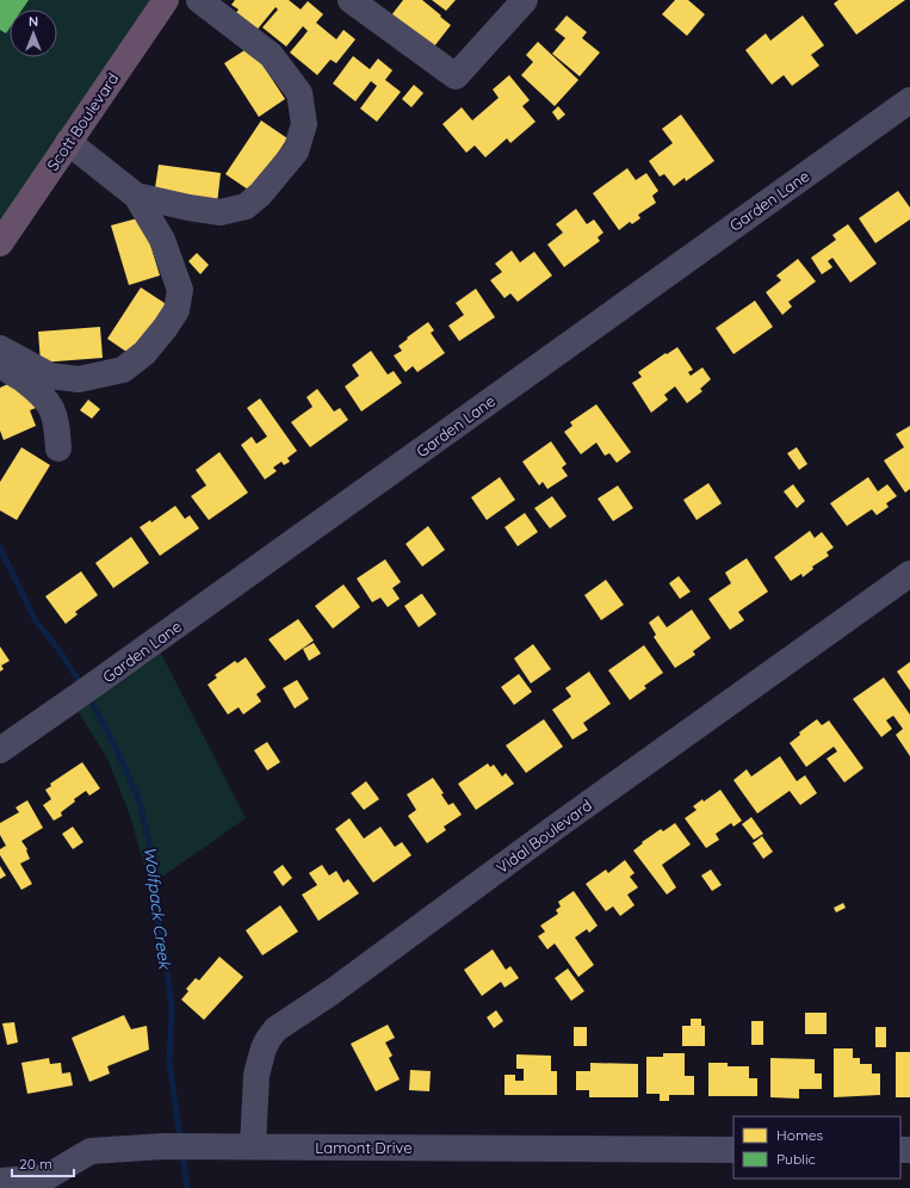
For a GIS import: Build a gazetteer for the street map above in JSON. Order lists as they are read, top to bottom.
{
  "streets": {
    "highway": ["Scott Boulevard"],
    "street": ["Garden Lane", "Vidal Boulevard", "Lamont Drive"]
  },
  "crossings": [
    ["Vidal Boulevard", "Lamont Drive"]
  ],
  "water": ["Wolfpack Creek"],
  "legend": ["Homes", "Public"],
  "scale_bar": "20 m",
  "north": "top"
}
